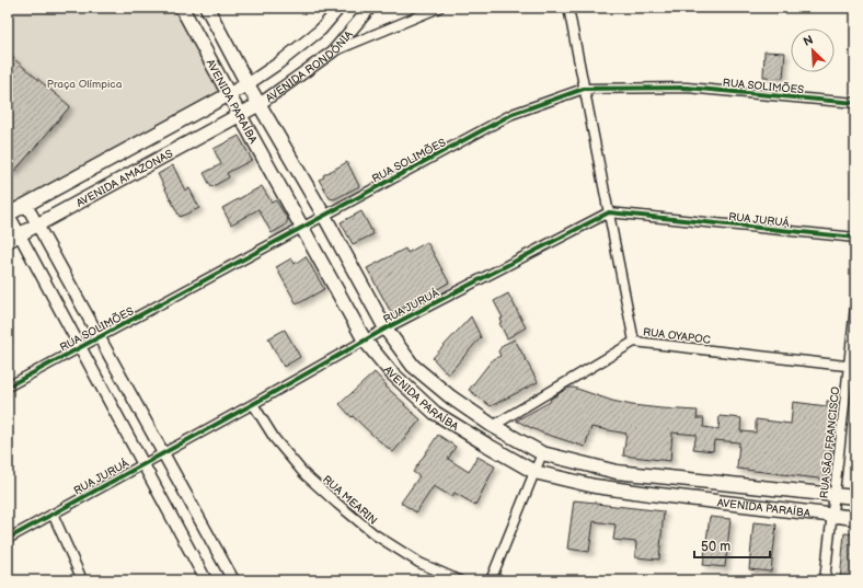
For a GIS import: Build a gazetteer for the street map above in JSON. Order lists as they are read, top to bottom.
{
  "streets": {
    "main road": ["AVENIDA RONDÔNIA", "AVENIDA PARAÍBA", "AVENIDA AMAZONAS"],
    "street": [
      "RUA SOLIMÕES",
      "RUA JURUÁ",
      "RUA OYAPOC",
      "RUA SÃO FRANCISCO",
      "RUA MEARIN"
    ]
  },
  "crossings": [
    ["AVENIDA RONDÔNIA", "AVENIDA PARAÍBA"],
    ["AVENIDA RONDÔNIA", "AVENIDA AMAZONAS"],
    ["RUA SOLIMÕES", "AVENIDA PARAÍBA"],
    ["AVENIDA PARAÍBA", "AVENIDA AMAZONAS"],
    ["AVENIDA PARAÍBA", "RUA JURUÁ"],
    ["AVENIDA PARAÍBA", "RUA OYAPOC"],
    ["AVENIDA PARAÍBA", "RUA SÃO FRANCISCO"],
    ["RUA JURUÁ", "RUA MEARIN"],
    ["RUA OYAPOC", "RUA SÃO FRANCISCO"]
  ],
  "parks": ["Praça Olímpica"],
  "scale_bar": "50 m",
  "north": "top left"
}
